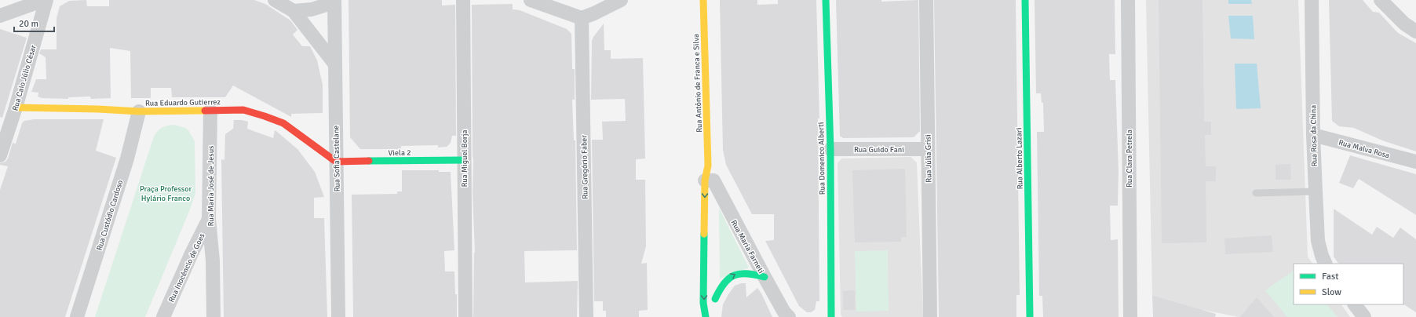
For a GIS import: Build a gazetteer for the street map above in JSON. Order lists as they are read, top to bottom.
{
  "streets": {
    "street": [
      "Rua Caio Júlio César",
      "Rua Antônio de Franca e Silva",
      "Rua Eduardo Gutierrez",
      "Rua Rosa da China",
      "Rua Malva Rosa",
      "Rua Guido Fani",
      "Viela 2",
      "Rua Sofia Castelane",
      "Rua Miguel Borja",
      "Rua Domenico Alberti",
      "Rua Júlia Grisi",
      "Rua Alberto Lazari",
      "Rua Clara Petrela",
      "Rua Gregório Faber",
      "Rua Maria José de Jesus",
      "Rua Custódio Cardoso",
      "Rua Maria Farneti",
      "Rua Inocêncio de Goes"
    ]
  },
  "crossings": [
    ["Rua Caio Júlio César", "Rua Eduardo Gutierrez"],
    ["Rua Antônio de Franca e Silva", "Rua Maria Farneti"],
    ["Rua Eduardo Gutierrez", "Viela 2"],
    ["Rua Eduardo Gutierrez", "Rua Sofia Castelane"],
    ["Rua Eduardo Gutierrez", "Rua Maria José de Jesus"],
    ["Rua Eduardo Gutierrez", "Rua Custódio Cardoso"],
    ["Rua Rosa da China", "Rua Malva Rosa"],
    ["Rua Guido Fani", "Rua Domenico Alberti"],
    ["Rua Guido Fani", "Rua Júlia Grisi"],
    ["Viela 2", "Rua Sofia Castelane"],
    ["Viela 2", "Rua Miguel Borja"],
    ["Rua Maria José de Jesus", "Rua Inocêncio de Goes"]
  ],
  "parks": ["Praça Professor Hylário Franco"],
  "legend": ["Fast", "Slow"],
  "scale_bar": "20 m"
}
